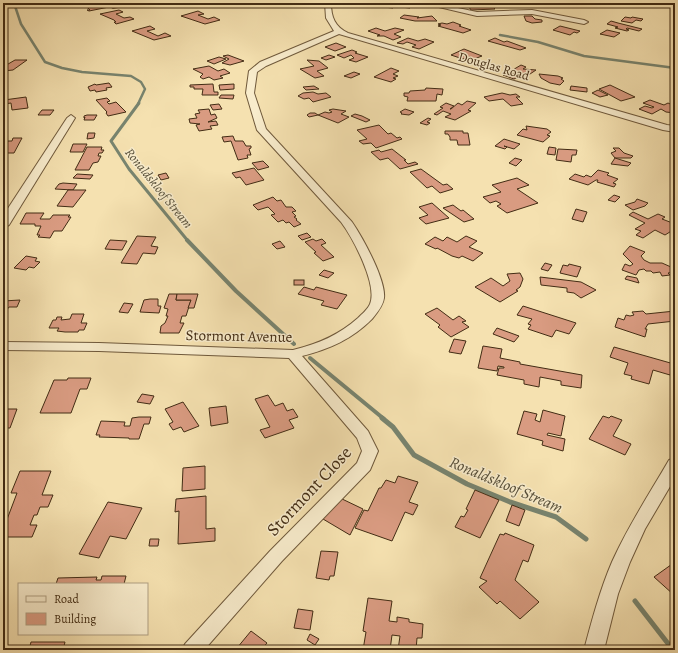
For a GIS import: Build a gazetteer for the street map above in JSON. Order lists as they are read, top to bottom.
{
  "streets": {
    "street": ["Douglas Road", "Stormont Avenue", "Stormont Close"]
  },
  "crossings": [
    ["Douglas Road", "Stormont Avenue"],
    ["Stormont Avenue", "Stormont Close"]
  ],
  "water": ["Ronaldskloof Stream"],
  "legend": ["Road", "Building"]
}
